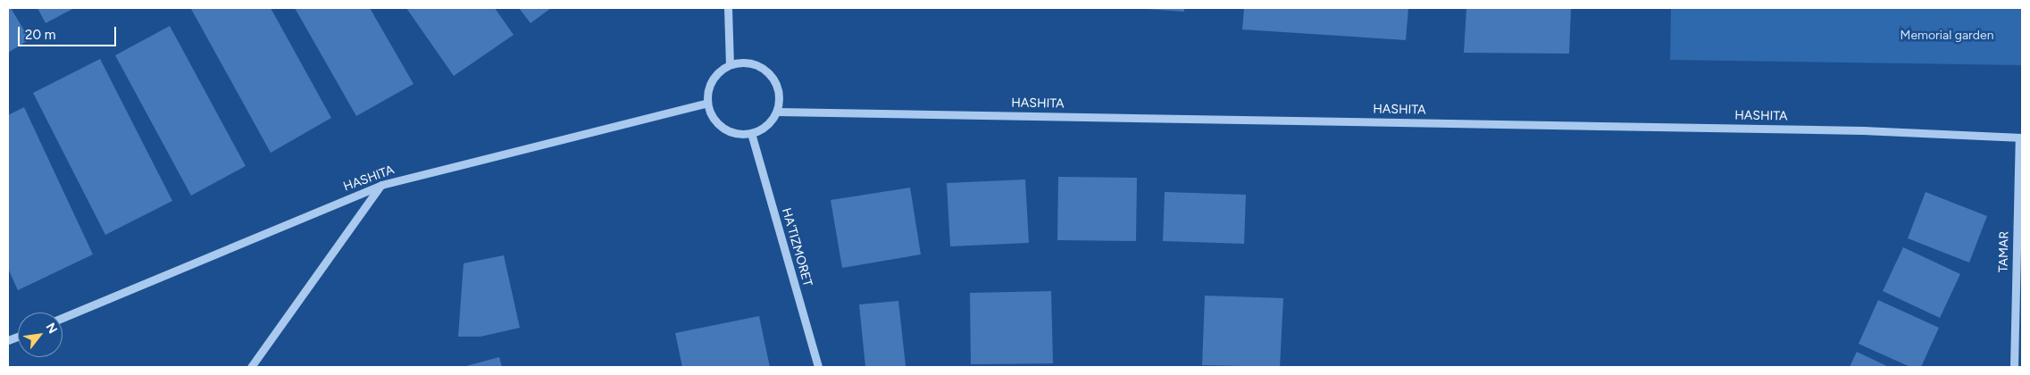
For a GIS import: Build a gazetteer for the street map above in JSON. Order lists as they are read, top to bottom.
{
  "streets": {
    "street": ["HASHITA", "HA'TIZMORET", "TAMAR"]
  },
  "crossings": [
    ["HASHITA", "HA'TIZMORET"],
    ["HASHITA", "TAMAR"]
  ],
  "parks": ["Memorial garden"],
  "scale_bar": "20 m",
  "north": "top right"
}
